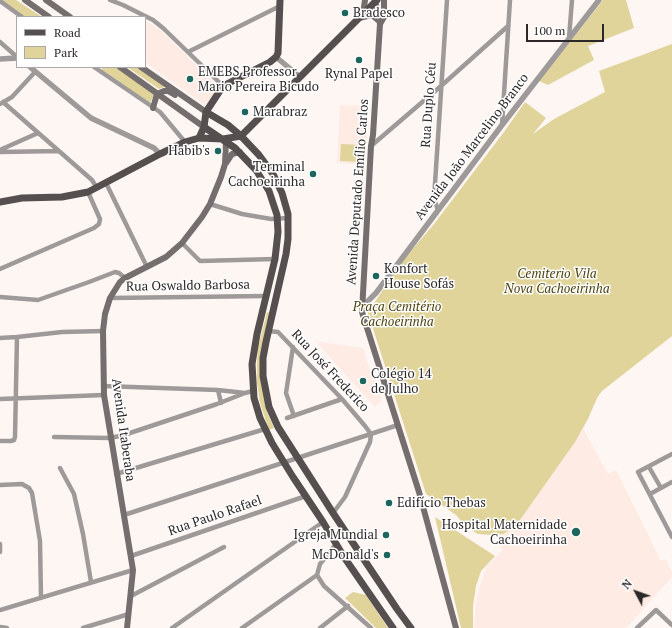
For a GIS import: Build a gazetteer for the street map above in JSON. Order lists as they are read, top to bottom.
{
  "streets": {
    "main road": ["Avenida Deputado Emílio Carlos", "Avenida Itaberaba"],
    "street": [
      "Rua Duplo Céu",
      "Avenida João Marcelino Branco",
      "Rua Oswaldo Barbosa",
      "Rua José Frederico",
      "Rua Paulo Rafael"
    ]
  },
  "crossings": [
    ["Rua Duplo Céu", "Avenida João Marcelino Branco"],
    ["Avenida João Marcelino Branco", "Avenida Deputado Emílio Carlos"],
    ["Rua Oswaldo Barbosa", "Avenida Itaberaba"],
    ["Avenida Itaberaba", "Rua Paulo Rafael"]
  ],
  "parks": ["Cemiterio Vila Nova Cachoeirinha", "Praça Cemitério Cachoeirinha"],
  "places": [
    "Bradesco",
    "Rynal Papel",
    "EMEBS Professor Mario Pereira Bicudo",
    "Marabraz",
    "Habib's",
    "Terminal Cachoeirinha",
    "Konfort House Sofás",
    "Colégio 14 de Julho",
    "Edifício Thebas",
    "Hospital Maternidade Cachoeirinha",
    "Igreja Mundial",
    "McDonald's"
  ],
  "legend": ["Road", "Park"],
  "scale_bar": "100 m",
  "north": "top left"
}
